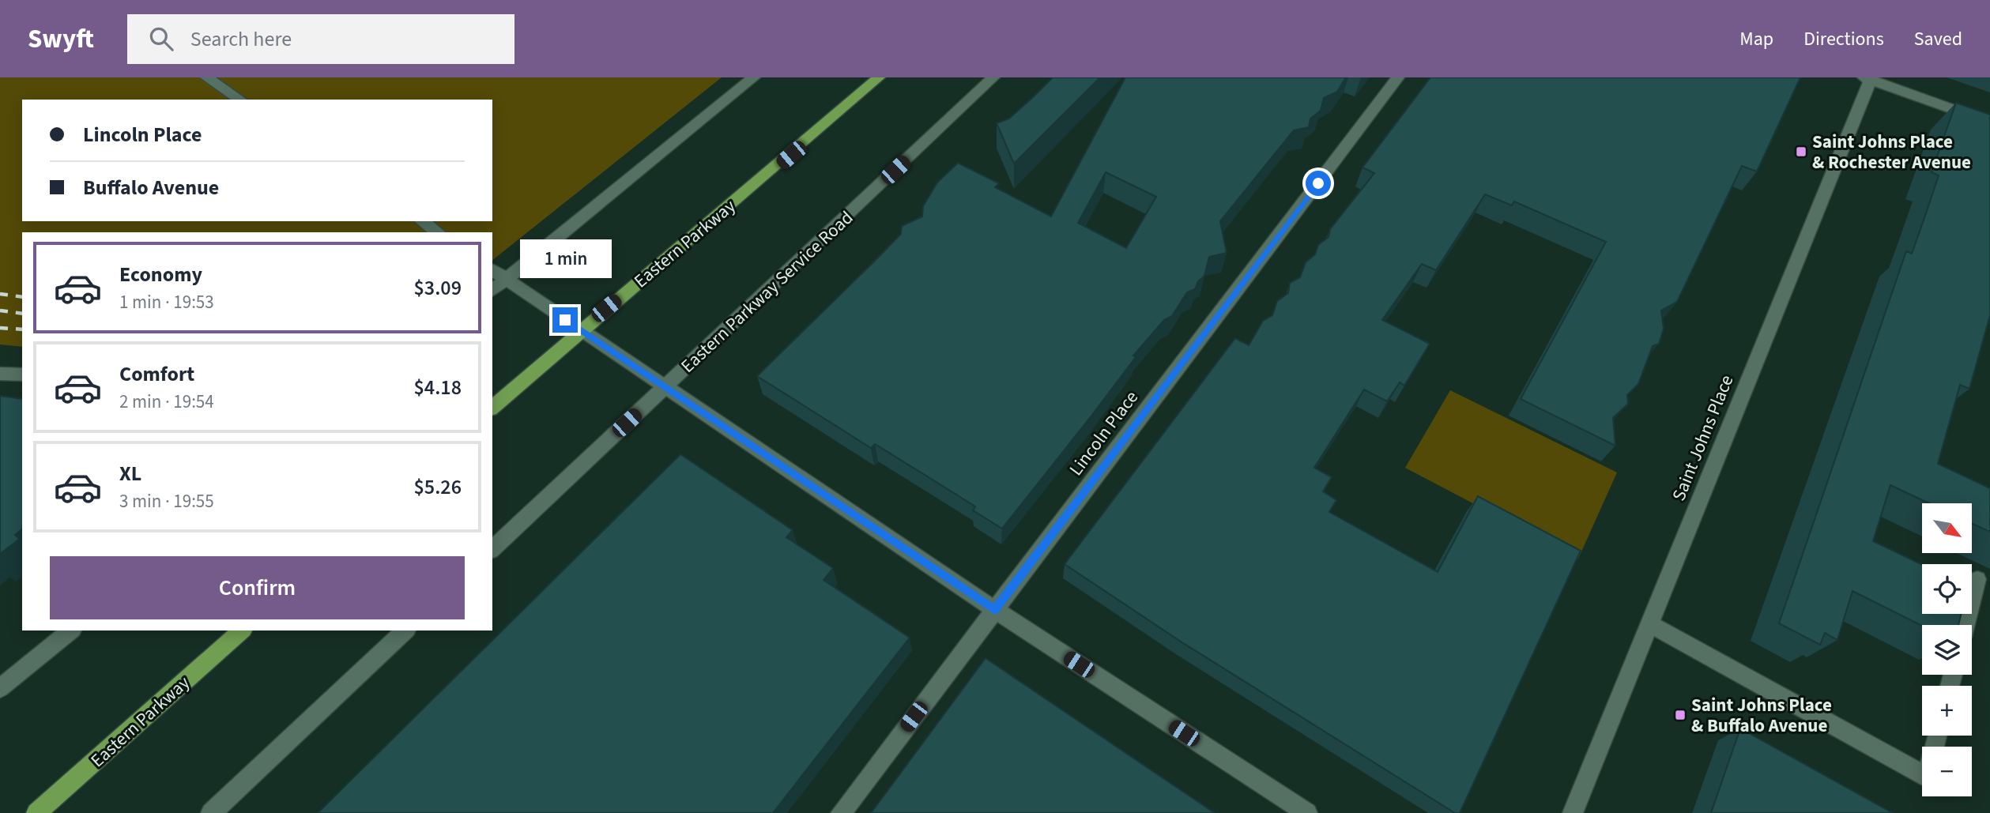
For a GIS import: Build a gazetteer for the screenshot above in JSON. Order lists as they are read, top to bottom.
{
  "streets": {
    "main road": ["Eastern Parkway"],
    "street": ["Eastern Parkway Service Road", "Lincoln Place", "Saint Johns Place"]
  },
  "places": {
    "transit": ["Saint Johns Place & Rochester Avenue", "Saint Johns Place & Buffalo Avenue"]
  },
  "north": "bottom right",
  "page": {
    "header": "Swyft",
    "search": "Search here",
    "nav": ["Map", "Directions", "Saved"],
    "banner": ["Lincoln Place", "Buffalo Avenue"],
    "bubble": "1 min",
    "list": [
      {
        "name": "Economy",
        "note": "1 min · 19:53",
        "value": "$3.09"
      },
      {
        "name": "Comfort",
        "note": "2 min · 19:54",
        "value": "$4.18"
      },
      {
        "name": "XL",
        "note": "3 min · 19:55",
        "value": "$5.26"
      }
    ],
    "map_buttons": ["+", "−"],
    "buttons": "Confirm"
  }
}
